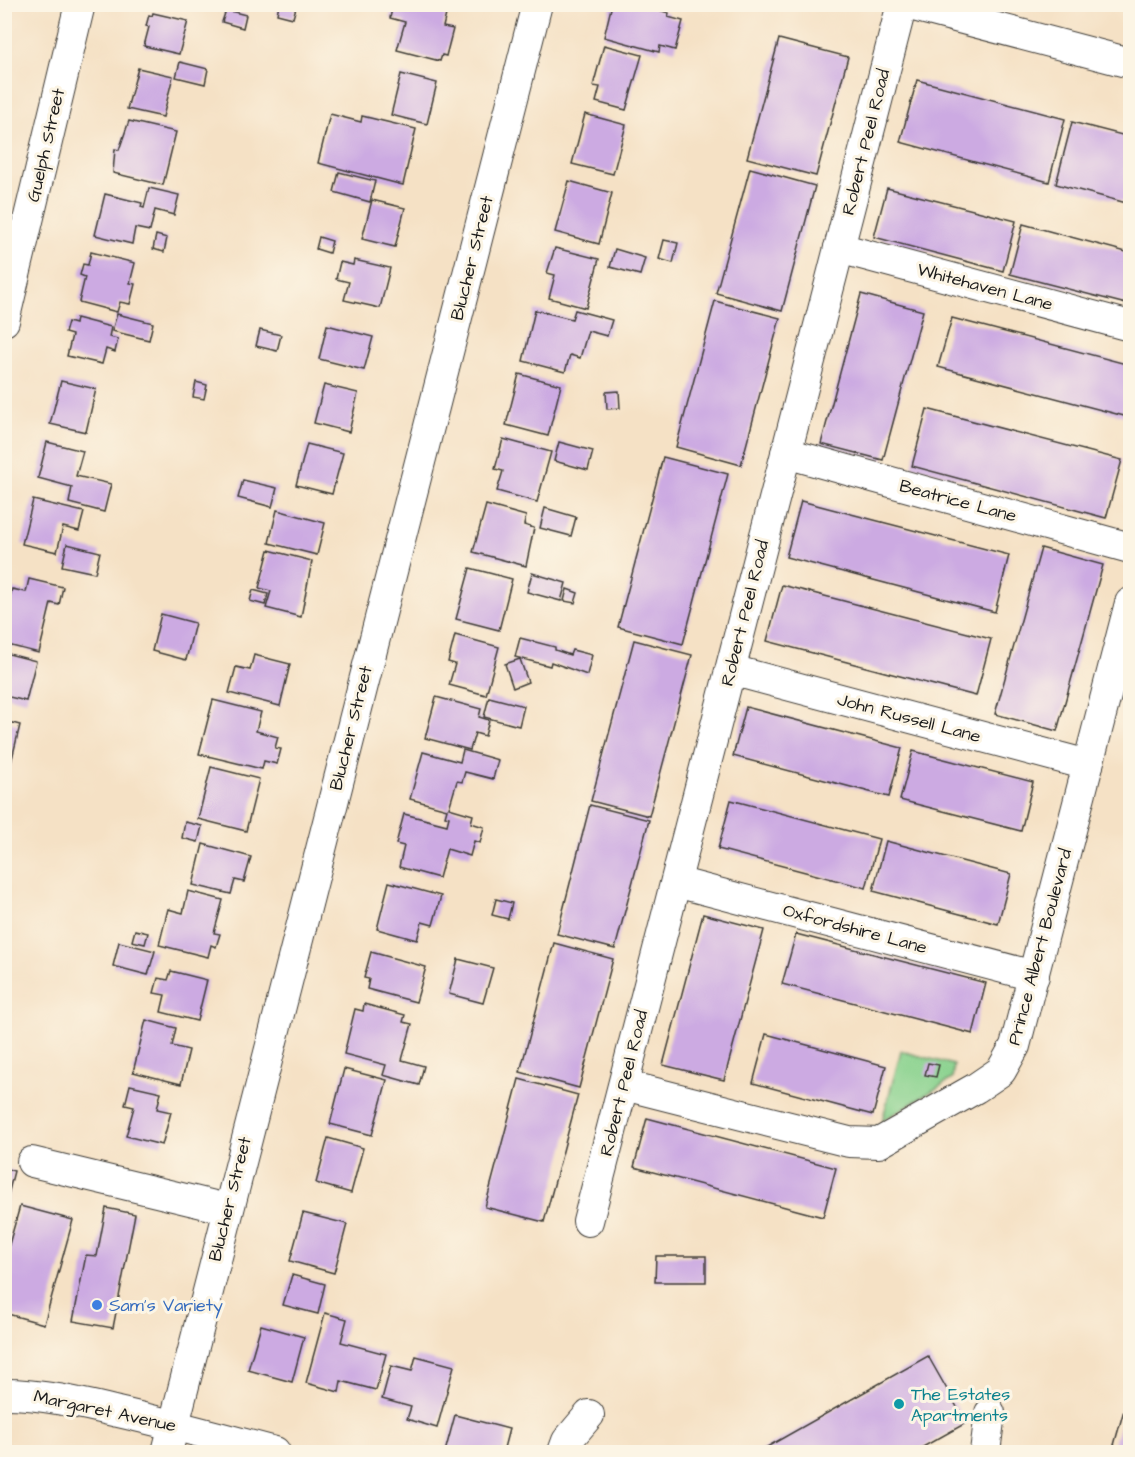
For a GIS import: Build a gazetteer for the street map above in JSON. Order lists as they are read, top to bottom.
{
  "streets": {
    "street": [
      "Robert Peel Road",
      "Guelph Street",
      "Blucher Street",
      "Whitehaven Lane",
      "Beatrice Lane",
      "John Russell Lane",
      "Oxfordshire Lane",
      "Prince Albert Boulevard",
      "Margaret Avenue"
    ]
  },
  "crossings": [
    ["Robert Peel Road", "Whitehaven Lane"],
    ["Robert Peel Road", "Beatrice Lane"],
    ["Robert Peel Road", "John Russell Lane"],
    ["Robert Peel Road", "Oxfordshire Lane"],
    ["Robert Peel Road", "Prince Albert Boulevard"],
    ["Blucher Street", "Margaret Avenue"],
    ["John Russell Lane", "Prince Albert Boulevard"],
    ["Oxfordshire Lane", "Prince Albert Boulevard"]
  ],
  "places": ["Sam's Variety", "The Estates Apartments"]
}
